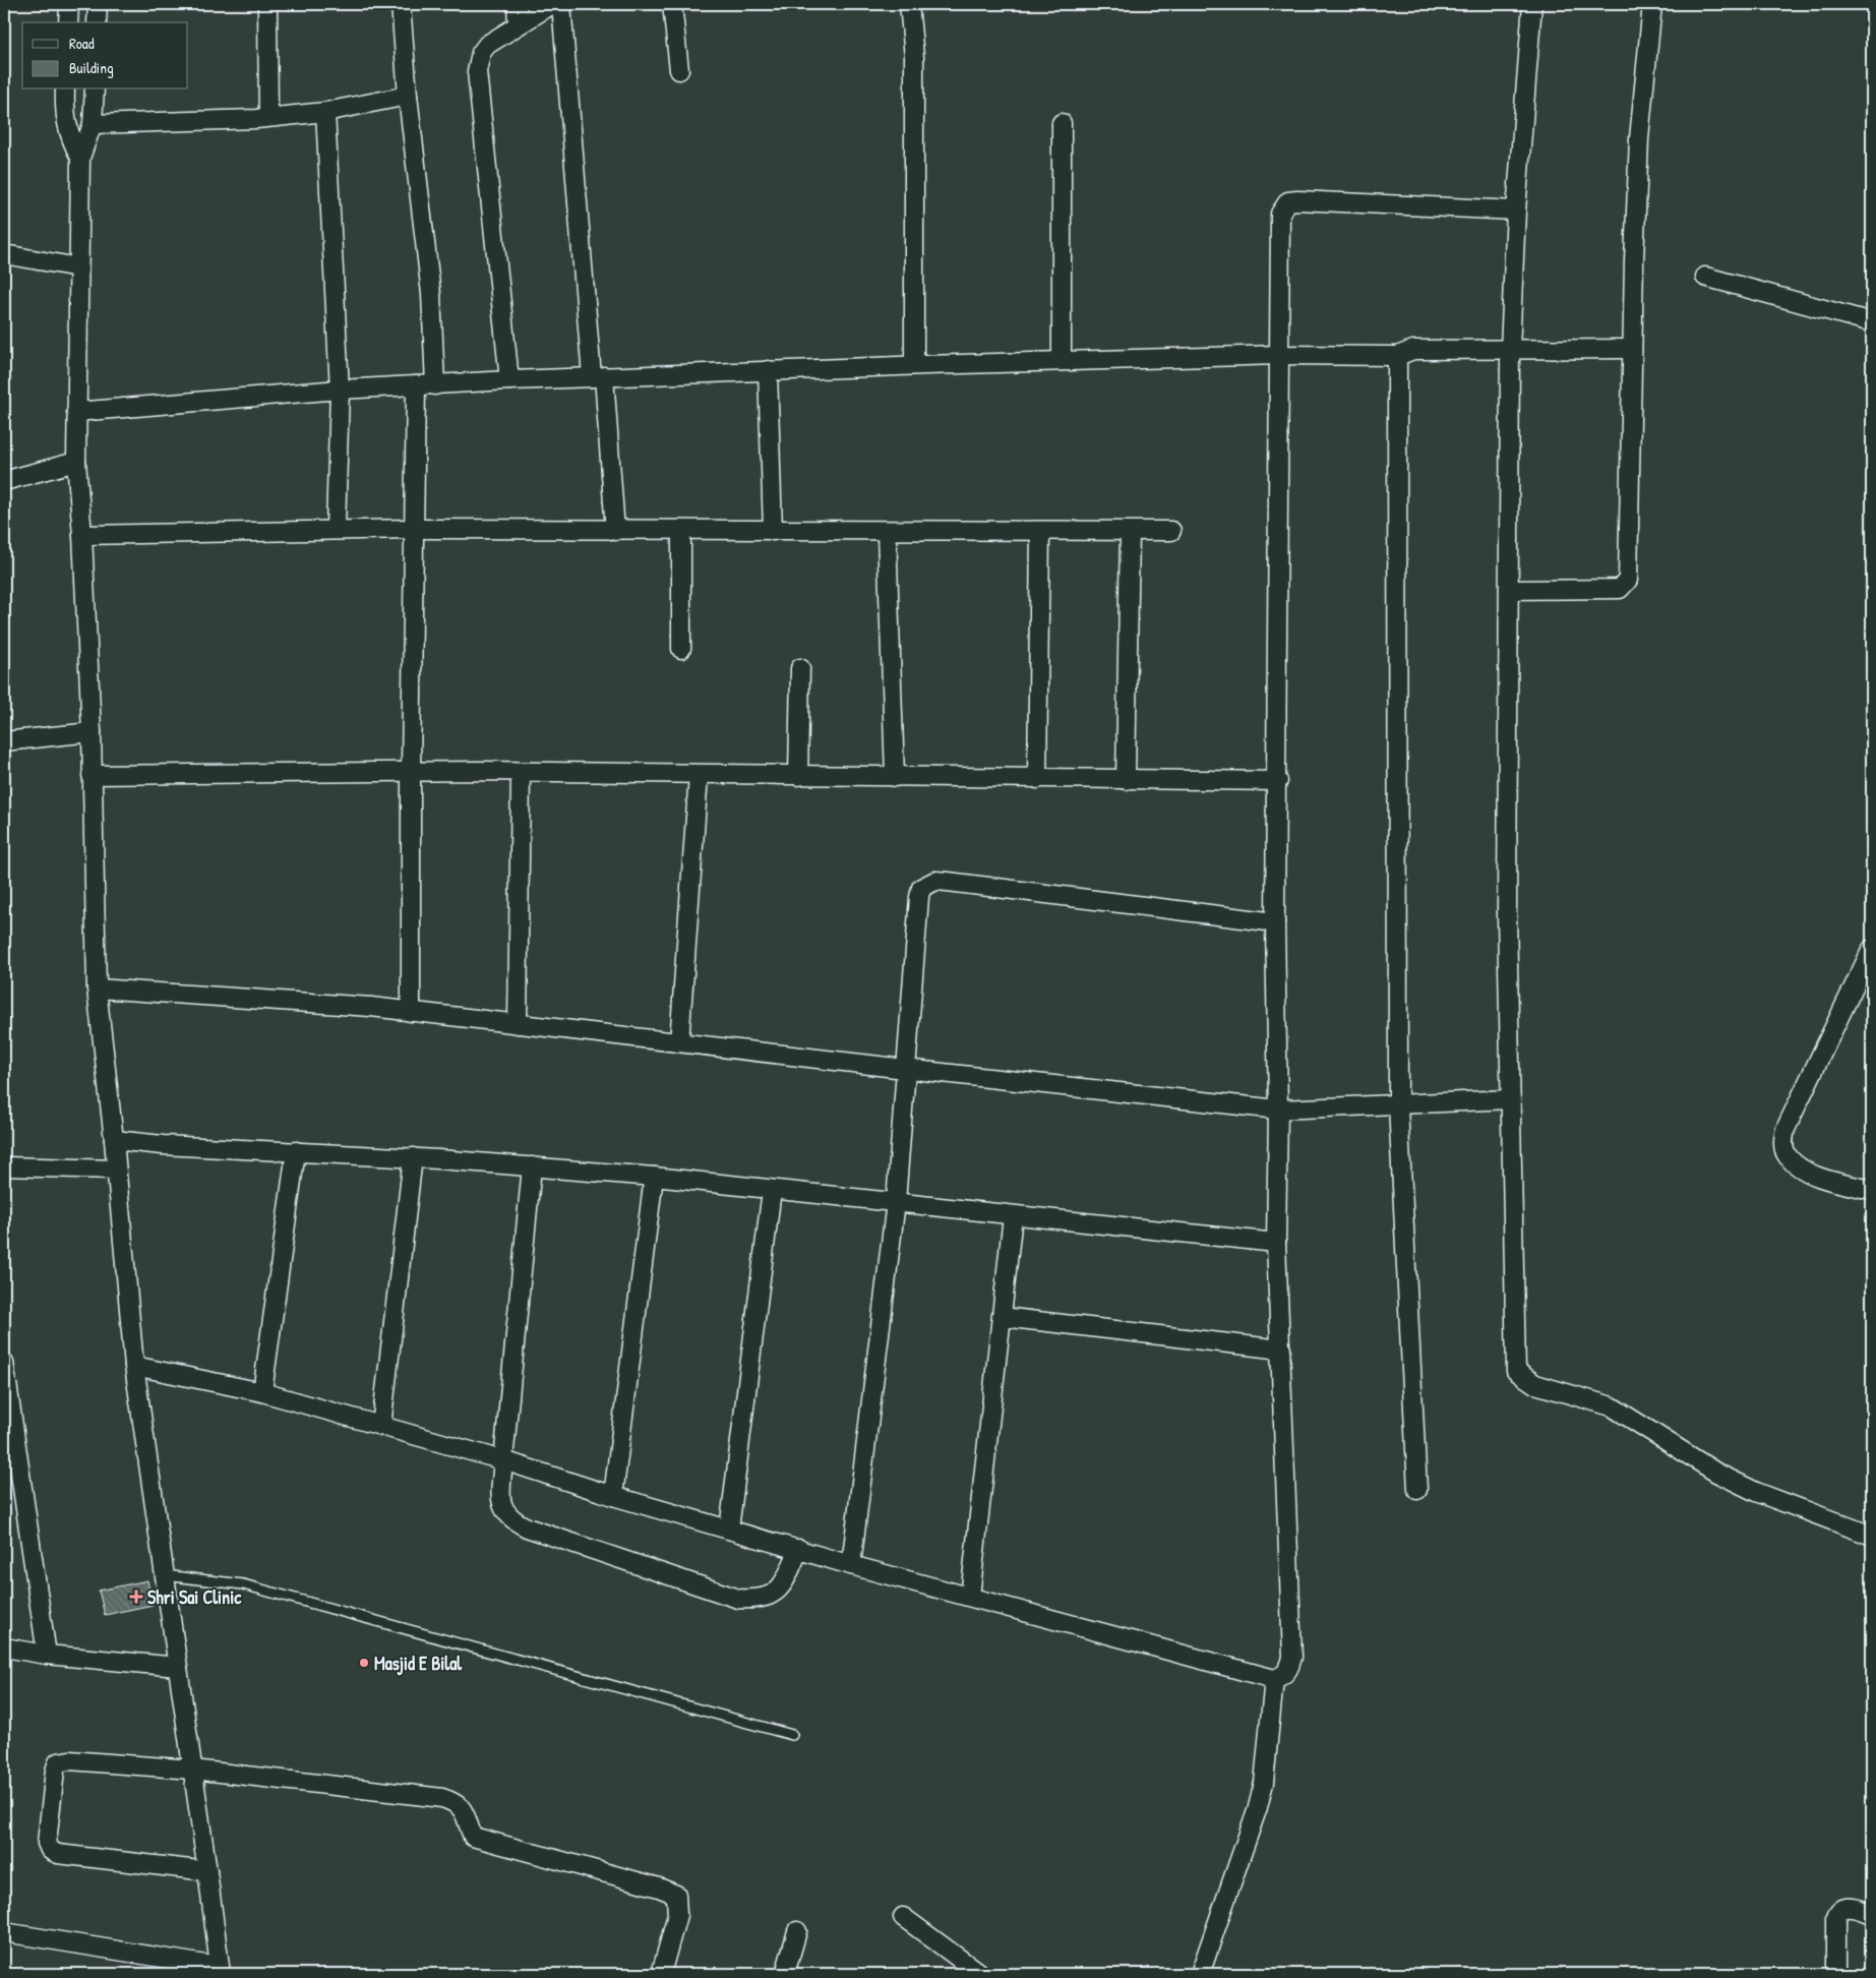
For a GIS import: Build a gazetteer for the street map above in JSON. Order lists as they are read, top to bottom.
{
  "places": {
    "health": ["Shri Sai Clinic"],
    "other": ["Masjid E Bilal"]
  },
  "legend": ["Road", "Building"]
}
